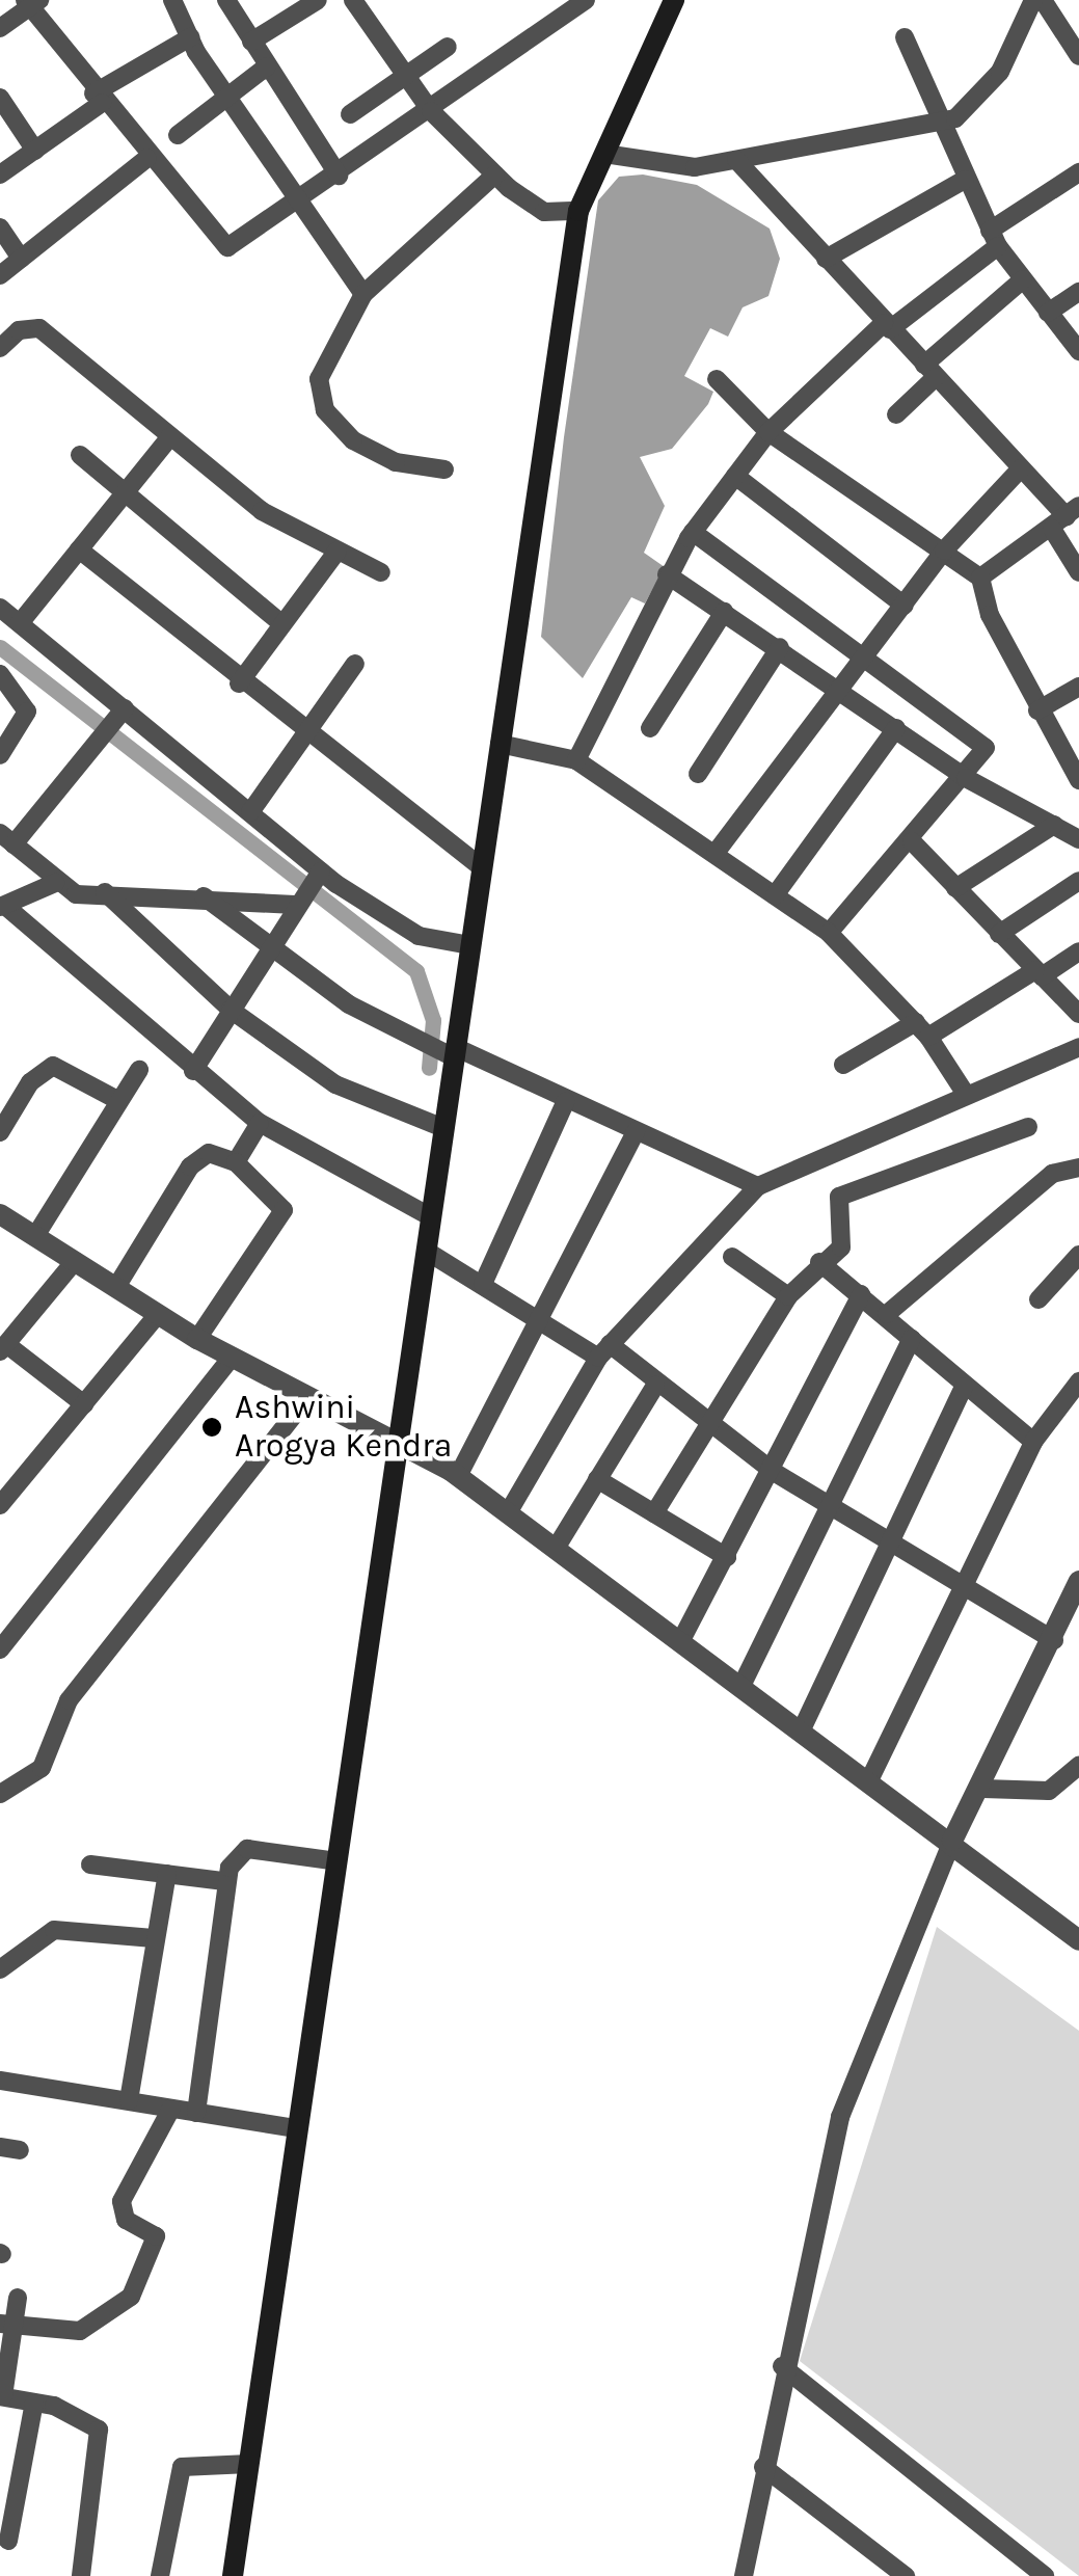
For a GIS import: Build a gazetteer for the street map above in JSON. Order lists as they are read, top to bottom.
{
  "places": ["Ashwini Arogya Kendra"]
}
